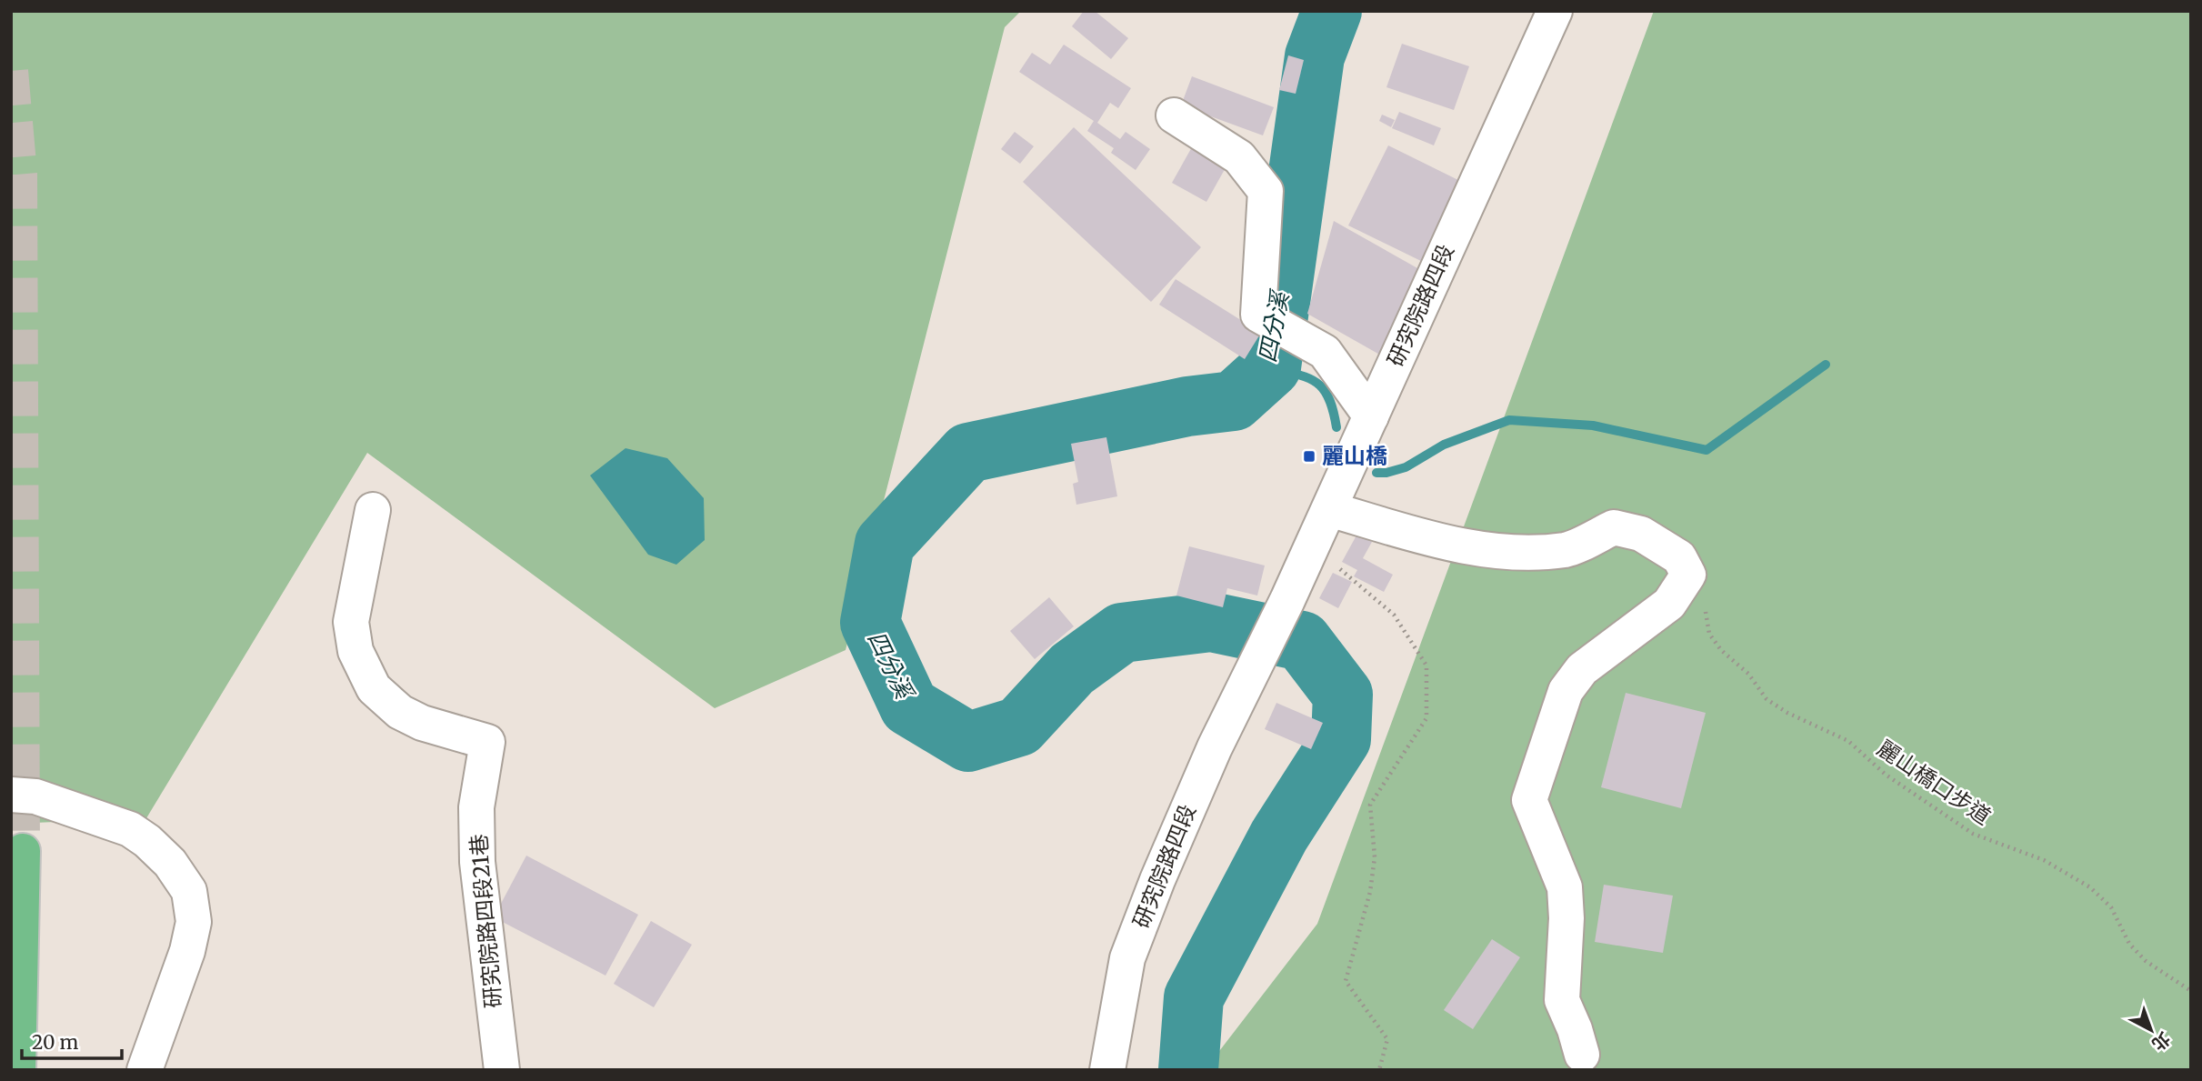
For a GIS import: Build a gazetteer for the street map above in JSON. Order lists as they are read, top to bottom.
{
  "streets": {
    "street": ["研究院路四段", "研究院路四段21巷"],
    "path": ["麗山橋口步道"]
  },
  "water": ["四分溪"],
  "places": {
    "transit": ["麗山橋"]
  },
  "scale_bar": "20 m",
  "north": "bottom right"
}
